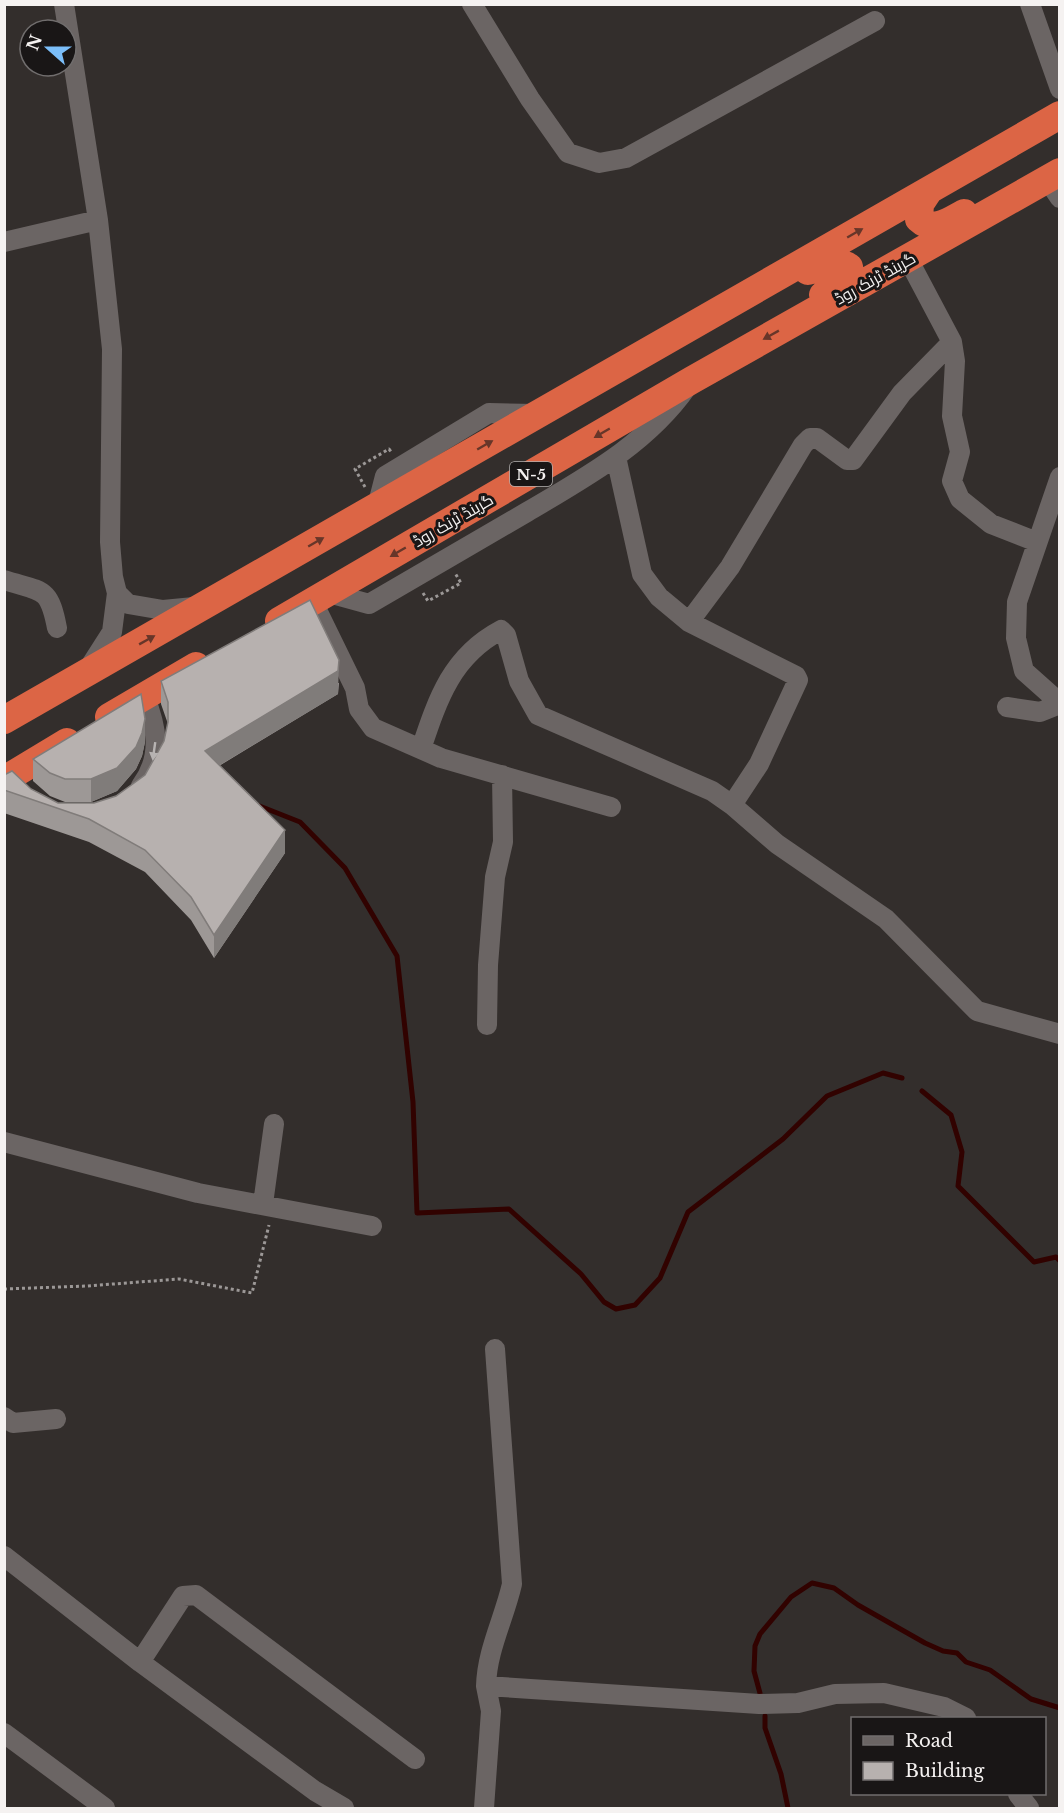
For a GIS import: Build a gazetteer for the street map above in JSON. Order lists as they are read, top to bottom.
{
  "streets": {
    "highway": ["گرینڈ ٹرنک روڈ", "N-5"]
  },
  "legend": ["Road", "Building"],
  "north": "left"
}
